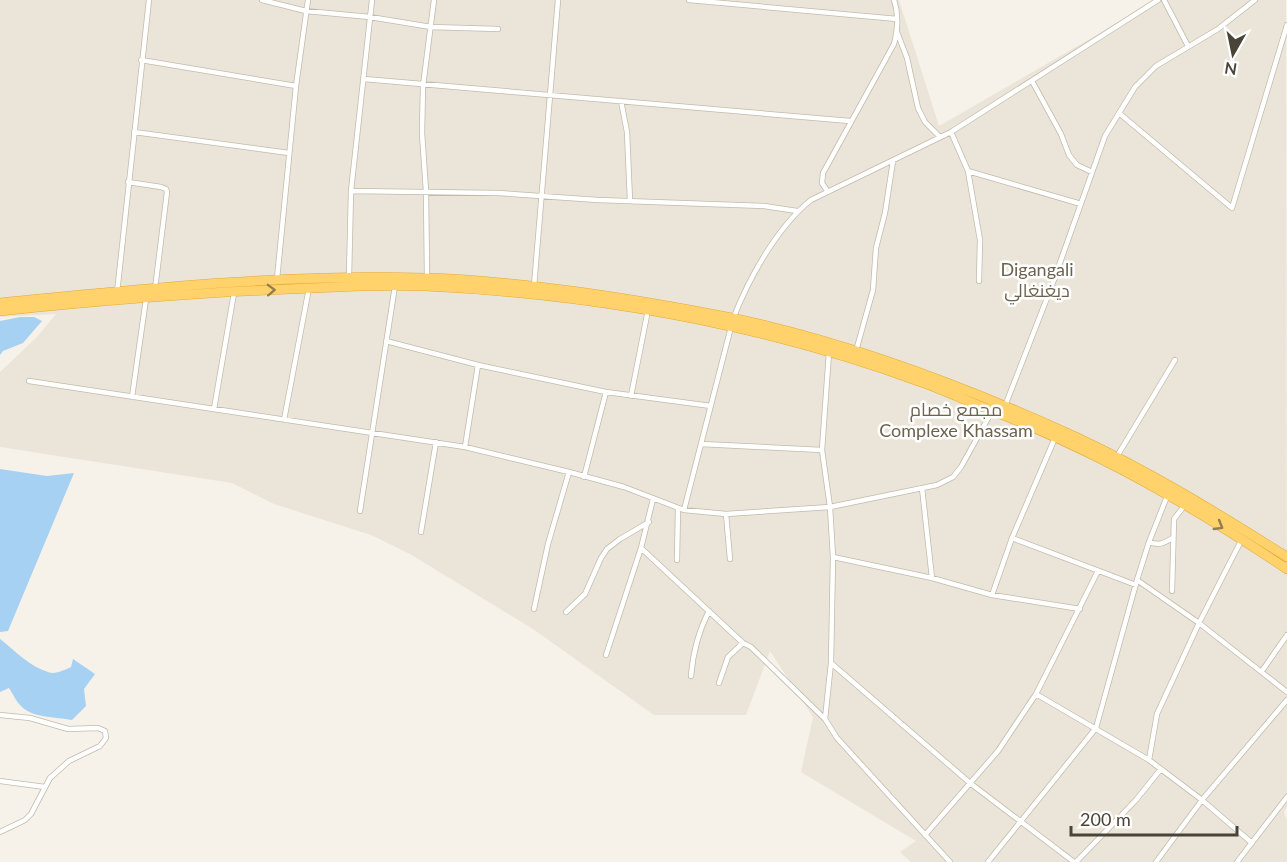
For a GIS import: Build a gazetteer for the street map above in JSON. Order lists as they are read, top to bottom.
{
  "districts": ["Digangali ديغنغالي", "مجمع خصام Complexe Khassam"],
  "scale_bar": "200 m",
  "north": "bottom"
}
